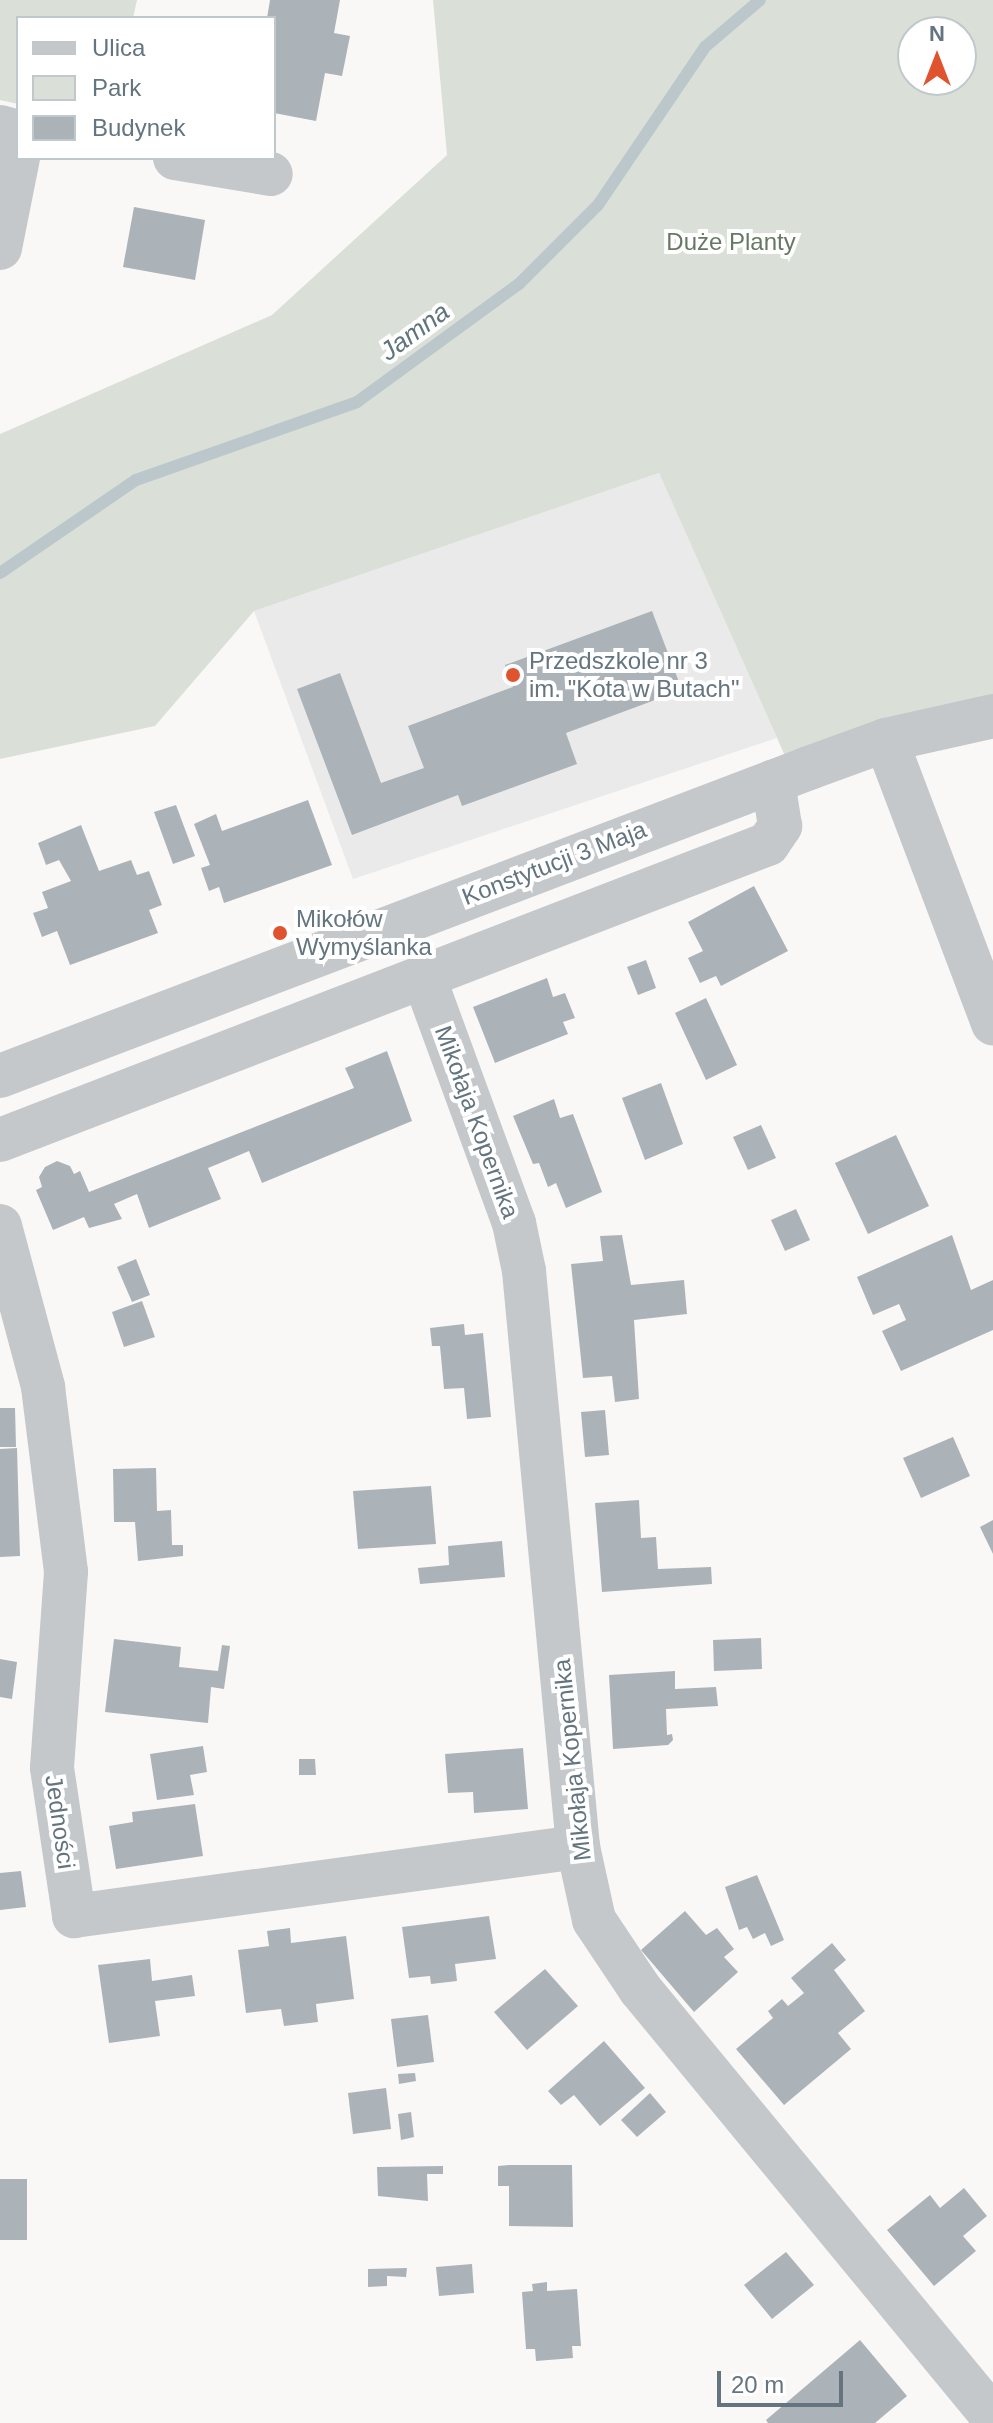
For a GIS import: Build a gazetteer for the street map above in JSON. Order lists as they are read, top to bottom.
{
  "streets": {
    "street": ["Konstytucji 3 Maja", "Mikołaja Kopernika", "Jedności"]
  },
  "crossings": [
    ["Mikołaja Kopernika", "Jedności"]
  ],
  "water": ["Jamna"],
  "parks": ["Duże Planty"],
  "places": ["Przedszkole nr 3 im. \"Kota w Butach\"", "Mikołów Wymyślanka"],
  "legend": ["Ulica", "Park", "Budynek"],
  "scale_bar": "20 m",
  "north": "top"
}
